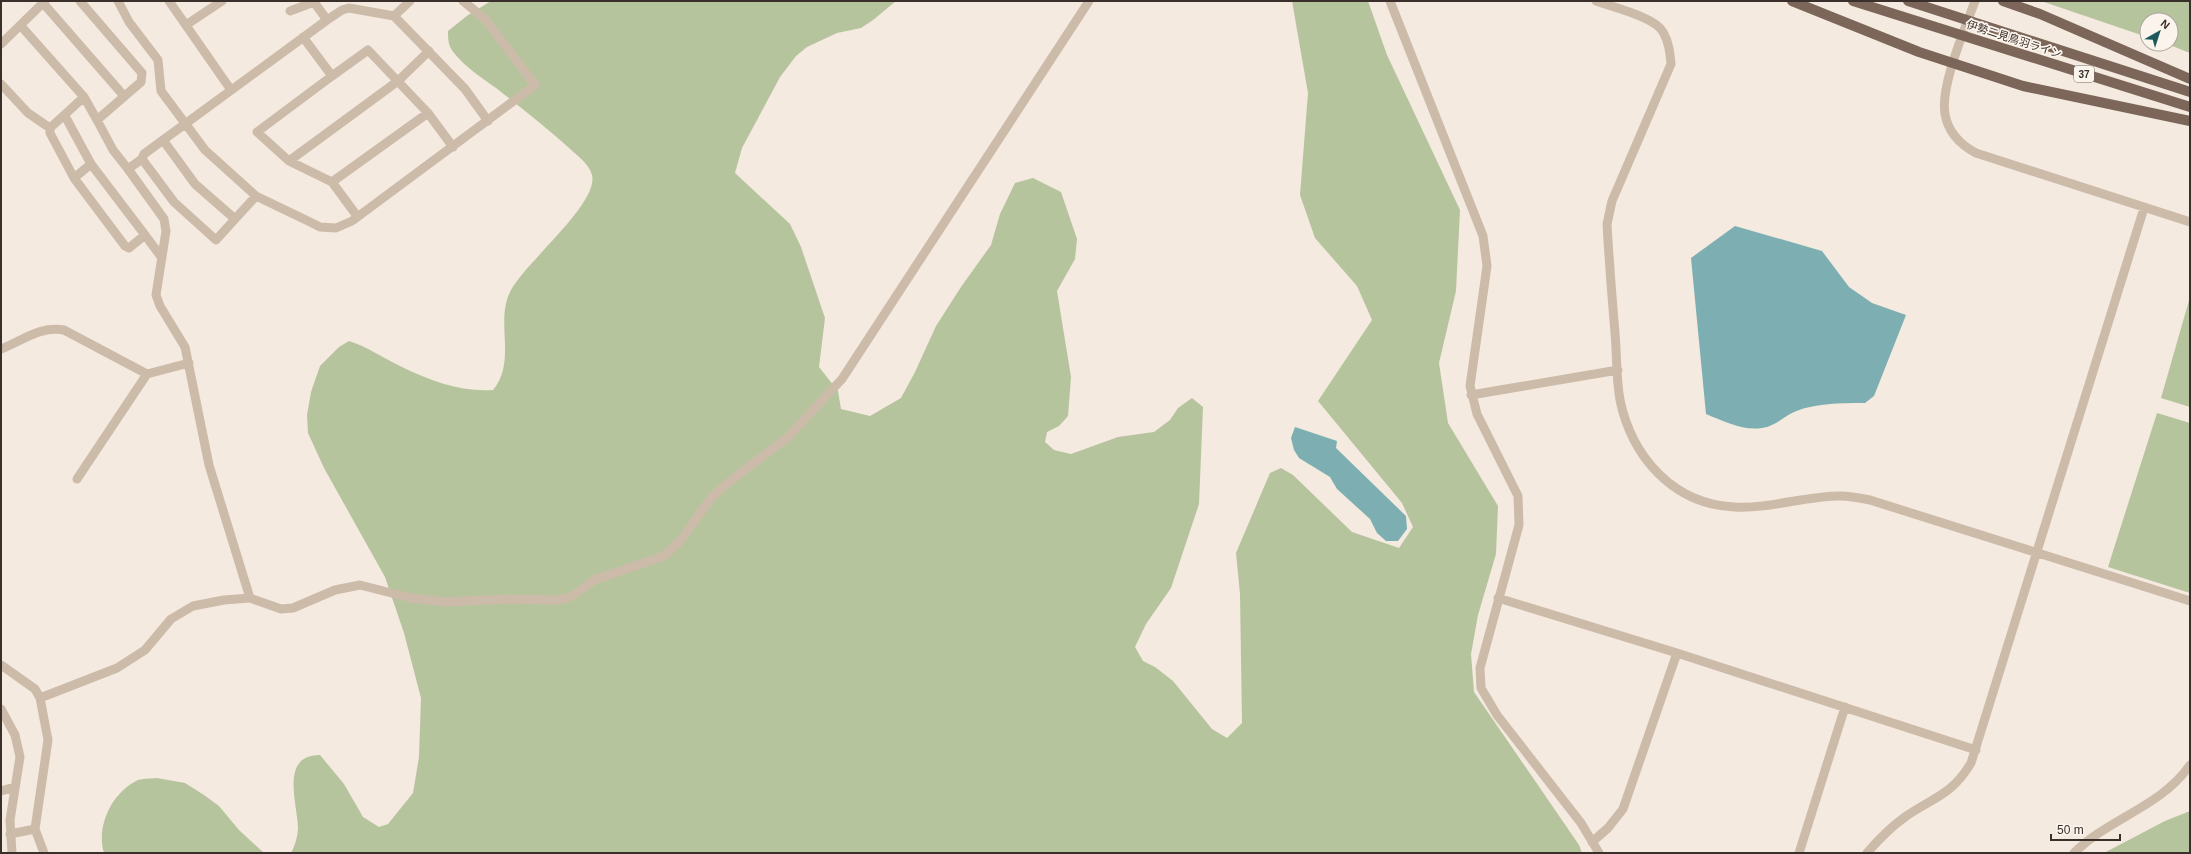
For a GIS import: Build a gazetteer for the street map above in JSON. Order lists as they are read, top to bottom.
{
  "streets": {
    "main road": ["伊勢二見鳥羽ライン", "37"]
  },
  "scale_bar": "50 m",
  "north": "top right"
}
